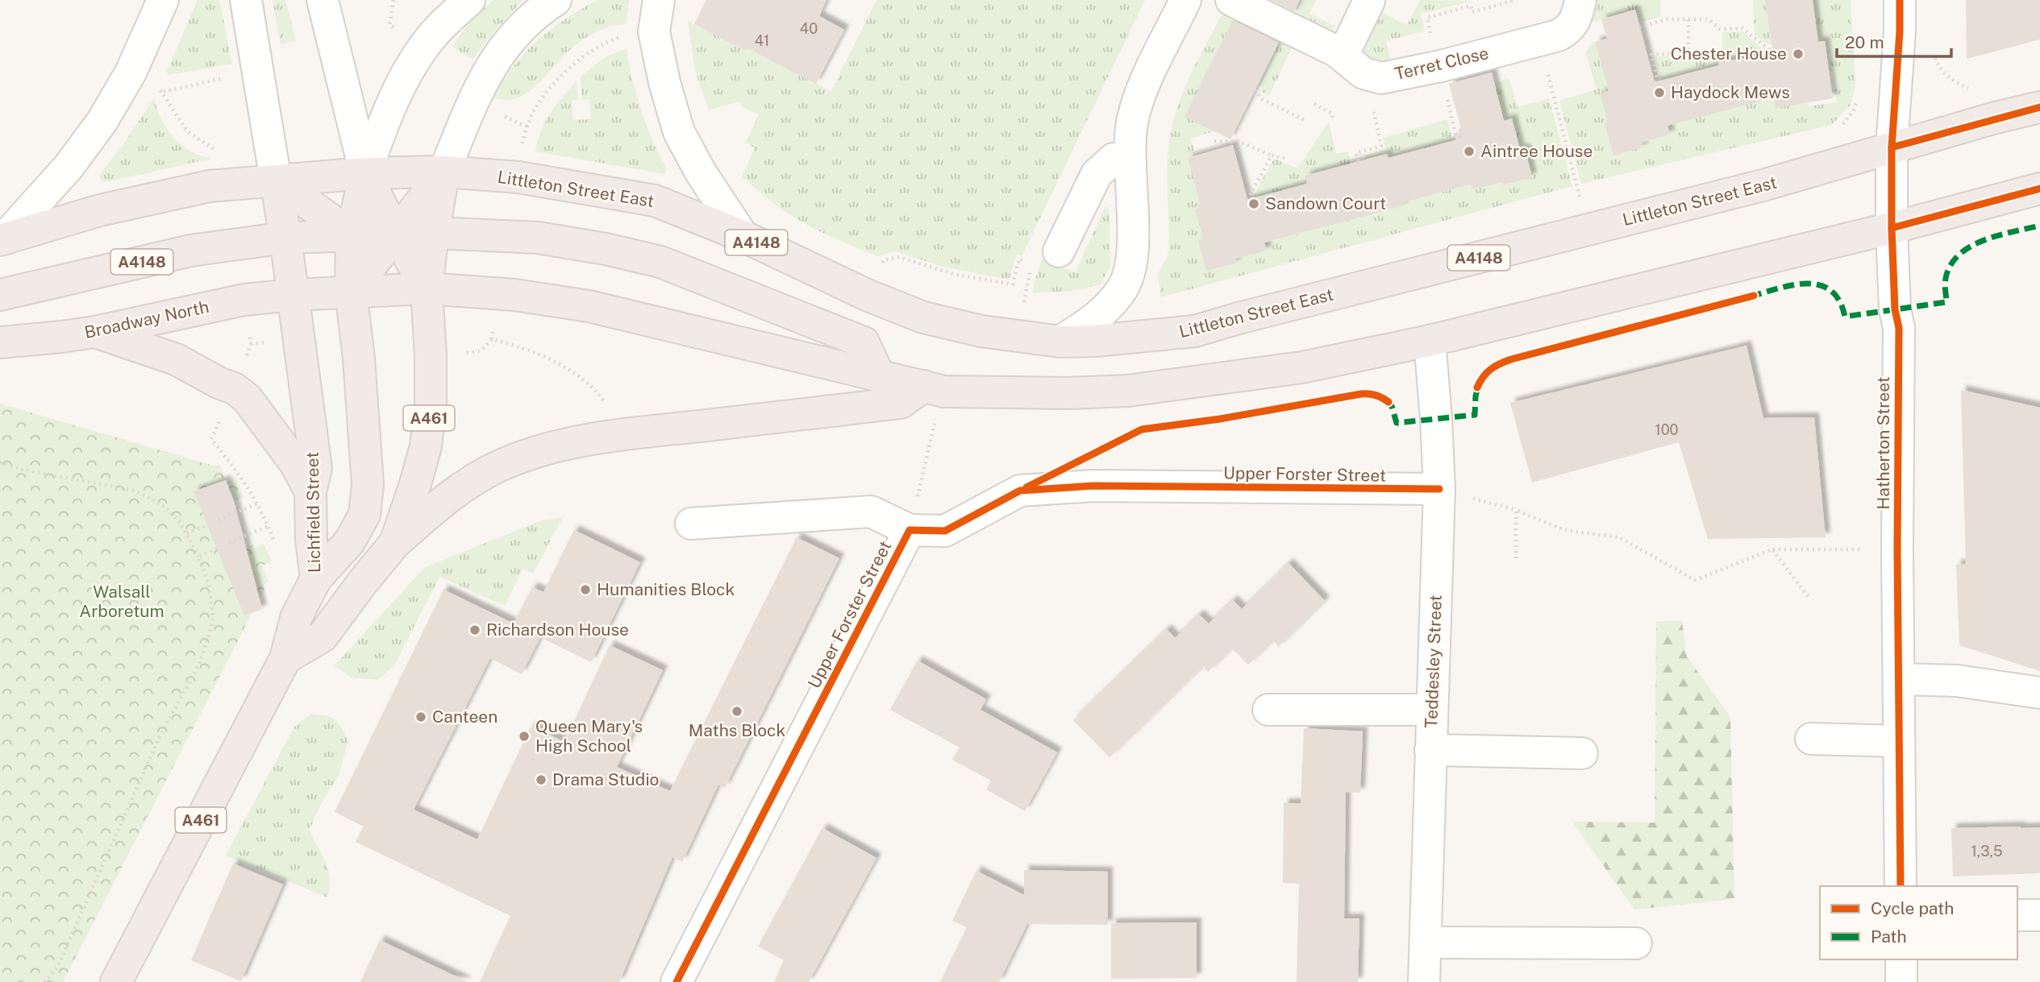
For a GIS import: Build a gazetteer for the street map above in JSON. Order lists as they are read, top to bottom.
{
  "streets": {
    "highway": [
      "Littleton Street East",
      "A4148",
      "Broadway North",
      "A461",
      "Lichfield Street"
    ],
    "street": [
      "Terret Close",
      "Hatherton Street",
      "Upper Forster Street",
      "Teddesley Street"
    ]
  },
  "crossings": [
    ["Littleton Street East", "A4148"],
    ["Littleton Street East", "Hatherton Street"],
    ["A4148", "Lichfield Street"],
    ["Broadway North", "A461"],
    ["Broadway North", "Lichfield Street"],
    ["A461", "Lichfield Street"],
    ["Upper Forster Street", "Teddesley Street"]
  ],
  "parks": ["Walsall Arboretum"],
  "places": [
    "Chester House",
    "Haydock Mews",
    "Aintree House",
    "Sandown Court",
    "Humanities Block",
    "Richardson House",
    "Maths Block",
    "Canteen",
    "Queen Mary's High School",
    "Drama Studio"
  ],
  "house_numbers": [
    "40",
    "41",
    "100",
    "1,3,5"
  ],
  "legend": ["Cycle path", "Path"],
  "scale_bar": "20 m"
}
